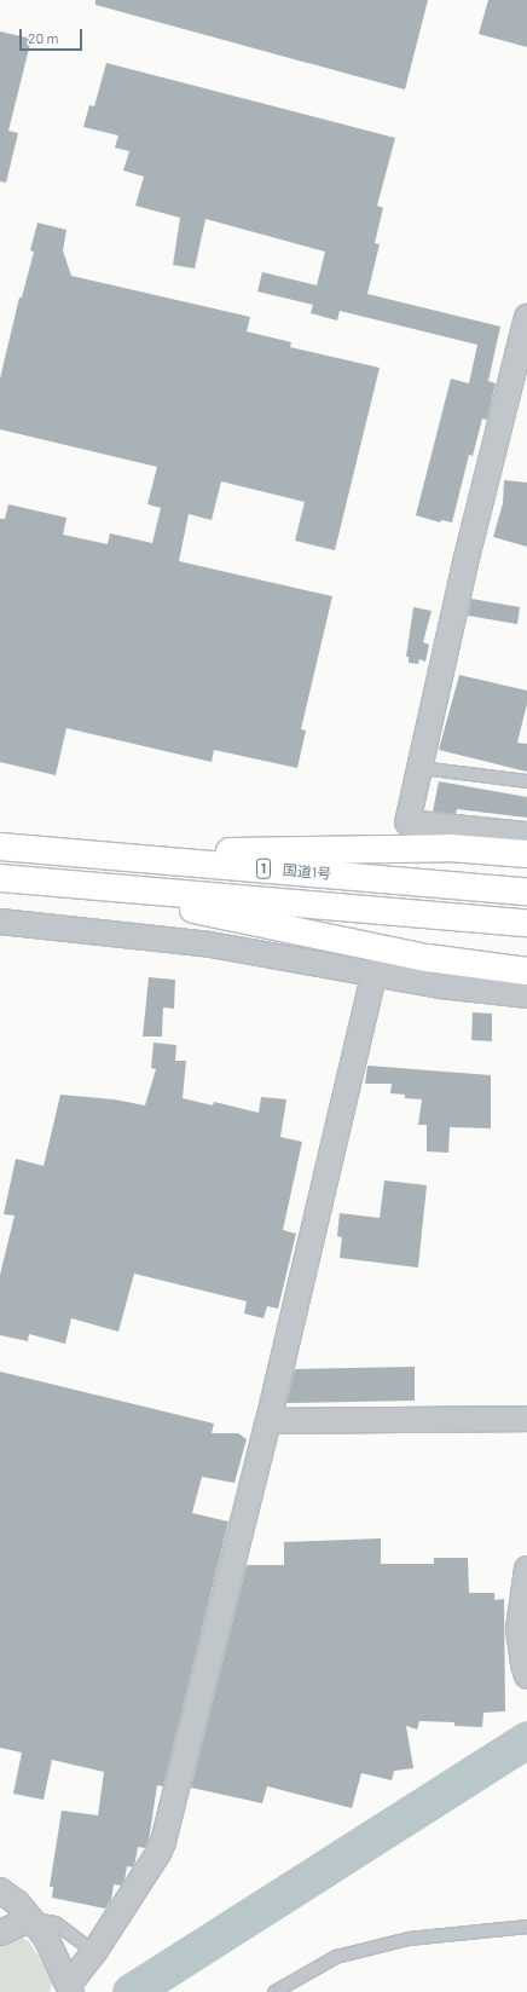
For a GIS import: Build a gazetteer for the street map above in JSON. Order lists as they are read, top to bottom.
{
  "streets": {
    "highway": ["1", "国道1号"]
  },
  "crossings": [
    ["1", "国道1号"]
  ],
  "scale_bar": "20 m"
}
